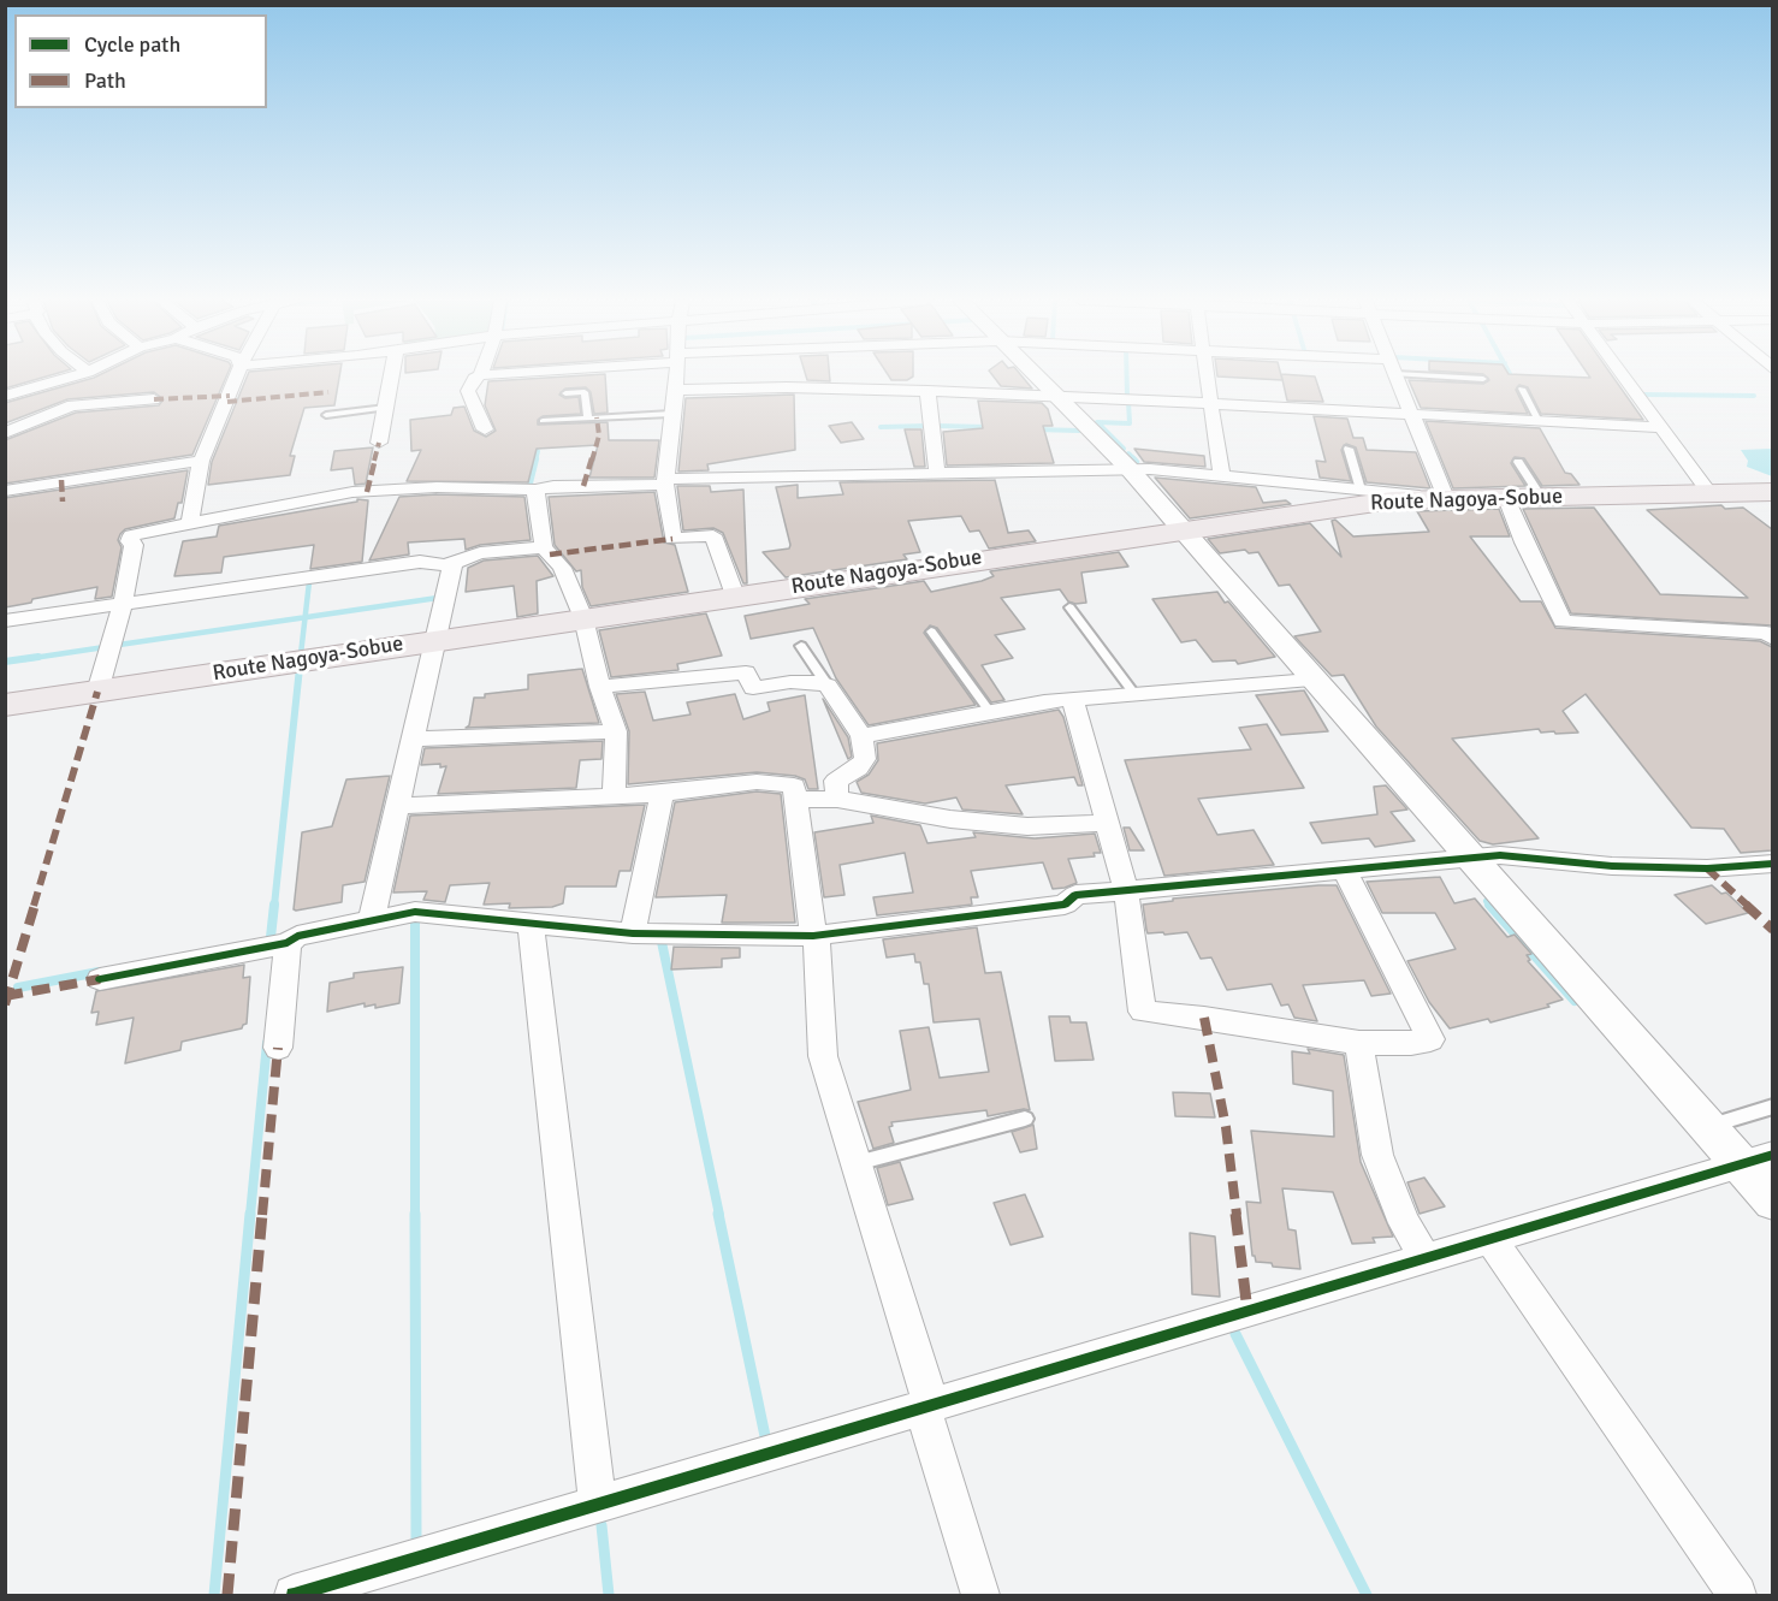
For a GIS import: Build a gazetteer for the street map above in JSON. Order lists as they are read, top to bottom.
{
  "streets": {
    "main road": ["Route Nagoya-Sobue"]
  },
  "legend": ["Cycle path", "Path"]
}
